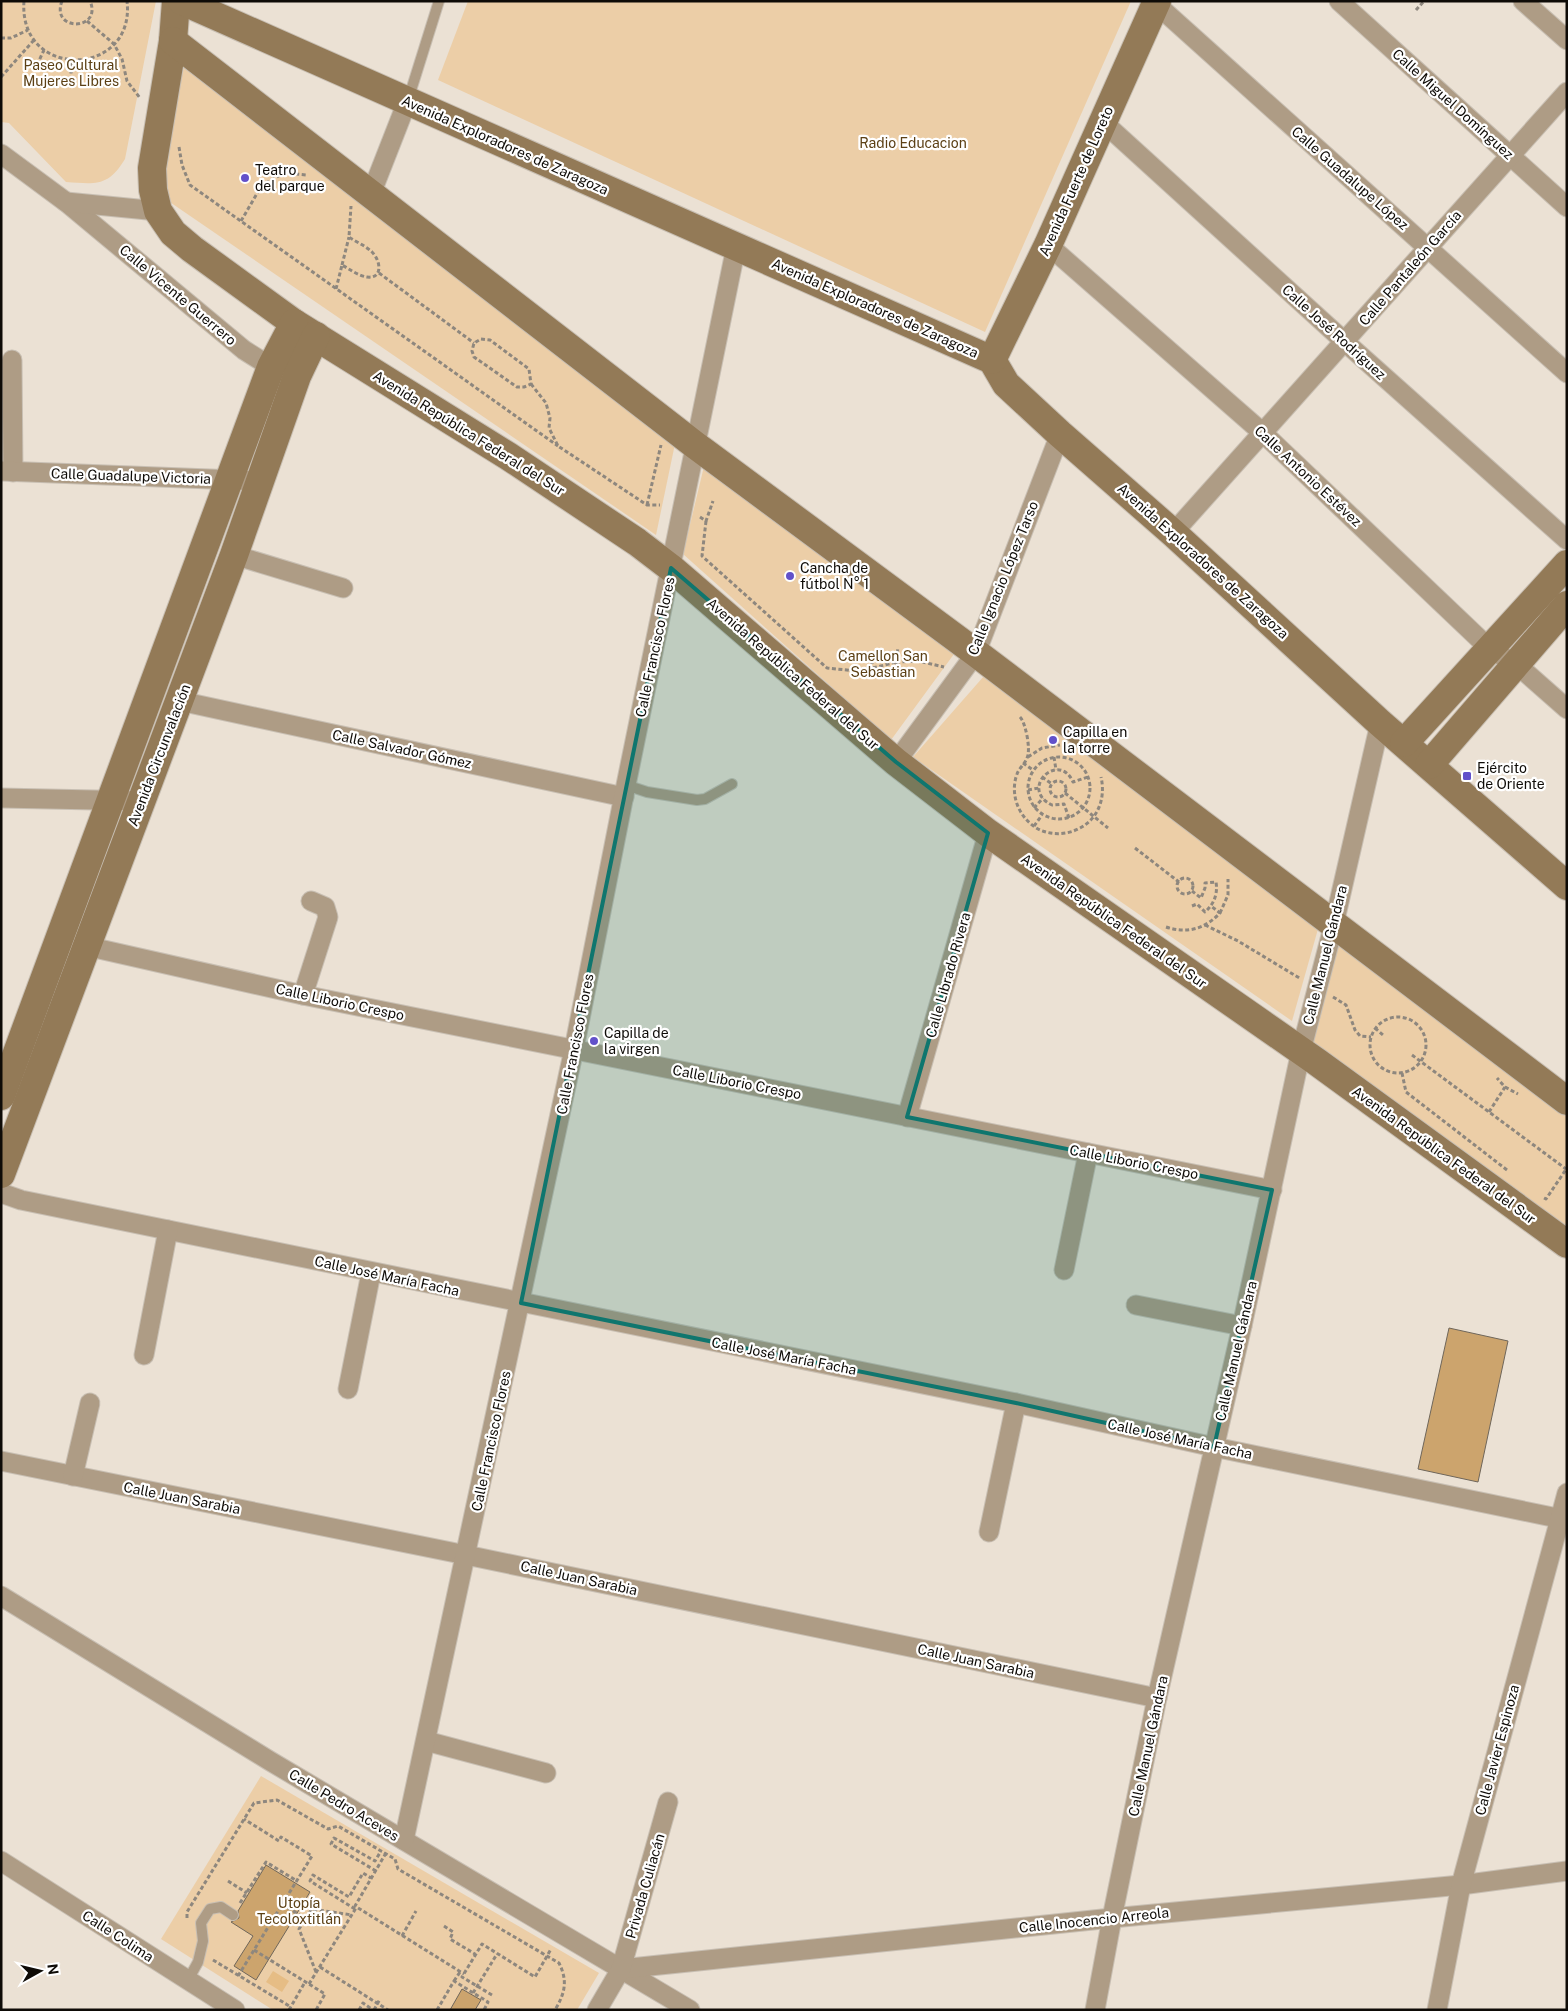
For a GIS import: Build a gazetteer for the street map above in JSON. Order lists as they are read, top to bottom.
{
  "streets": {
    "street": [
      "Calle Miguel Domínguez",
      "Avenida Exploradores de Zaragoza",
      "Calle Guadalupe López",
      "Avenida Fuerte de Loreto",
      "Calle Pantaleón García",
      "Calle Vicente Guerrero",
      "Calle José Rodríguez",
      "Avenida República Federal del Sur",
      "Calle Guadalupe Victoria",
      "Calle Antonio Estévez",
      "Calle Ignacio López Tarso",
      "Calle Francisco Flores",
      "Calle Salvador Gómez",
      "Avenida Circunvalación",
      "Calle Manuel Gándara",
      "Calle Librado Rivera",
      "Calle Liborio Crespo",
      "Calle José María Facha",
      "Calle Juan Sarabia",
      "Calle Javier Espinoza",
      "Calle Pedro Aceves",
      "Privada Culiacán",
      "Calle Inocencio Arreola",
      "Calle Colima"
    ]
  },
  "crossings": [
    ["Calle Miguel Domínguez", "Calle Pantaleón García"],
    ["Avenida Exploradores de Zaragoza", "Avenida Fuerte de Loreto"],
    ["Avenida Exploradores de Zaragoza", "Calle Pantaleón García"],
    ["Avenida Exploradores de Zaragoza", "Calle Ignacio López Tarso"],
    ["Avenida Exploradores de Zaragoza", "Calle Francisco Flores"],
    ["Avenida Exploradores de Zaragoza", "Calle Manuel Gándara"],
    ["Calle Guadalupe López", "Avenida Fuerte de Loreto"],
    ["Calle Guadalupe López", "Calle Pantaleón García"],
    ["Avenida Fuerte de Loreto", "Calle José Rodríguez"],
    ["Avenida Fuerte de Loreto", "Calle Antonio Estévez"],
    ["Calle Pantaleón García", "Calle José Rodríguez"],
    ["Calle Pantaleón García", "Calle Antonio Estévez"],
    ["Calle Vicente Guerrero", "Avenida Circunvalación"],
    ["Avenida República Federal del Sur", "Calle Ignacio López Tarso"],
    ["Avenida República Federal del Sur", "Calle Francisco Flores"],
    ["Avenida República Federal del Sur", "Avenida Circunvalación"],
    ["Avenida República Federal del Sur", "Calle Manuel Gándara"],
    ["Avenida República Federal del Sur", "Calle Librado Rivera"],
    ["Calle Guadalupe Victoria", "Avenida Circunvalación"],
    ["Calle Francisco Flores", "Calle Salvador Gómez"],
    ["Calle Francisco Flores", "Calle Liborio Crespo"],
    ["Calle Francisco Flores", "Calle José María Facha"],
    ["Calle Francisco Flores", "Calle Juan Sarabia"],
    ["Calle Francisco Flores", "Calle Pedro Aceves"],
    ["Calle Salvador Gómez", "Avenida Circunvalación"],
    ["Avenida Circunvalación", "Calle Liborio Crespo"],
    ["Calle Manuel Gándara", "Calle Liborio Crespo"],
    ["Calle Manuel Gándara", "Calle José María Facha"],
    ["Calle Manuel Gándara", "Calle Juan Sarabia"],
    ["Calle Manuel Gándara", "Calle Inocencio Arreola"],
    ["Calle Librado Rivera", "Calle Liborio Crespo"],
    ["Calle José María Facha", "Calle Javier Espinoza"],
    ["Calle Javier Espinoza", "Calle Inocencio Arreola"],
    ["Calle Pedro Aceves", "Privada Culiacán"],
    ["Calle Pedro Aceves", "Calle Inocencio Arreola"],
    ["Privada Culiacán", "Calle Inocencio Arreola"]
  ],
  "parks": [
    "Paseo Cultural Mujeres Libres",
    "Radio Educacion",
    "Camellon San Sebastian",
    "Utopía Tecoloxtitlán"
  ],
  "places": {
    "other": [
      "Teatro del parque",
      "Cancha de fútbol N° 1",
      "Capilla en la torre",
      "Capilla de la virgen"
    ],
    "transit": ["Ejército de Oriente"]
  },
  "north": "right"
}
